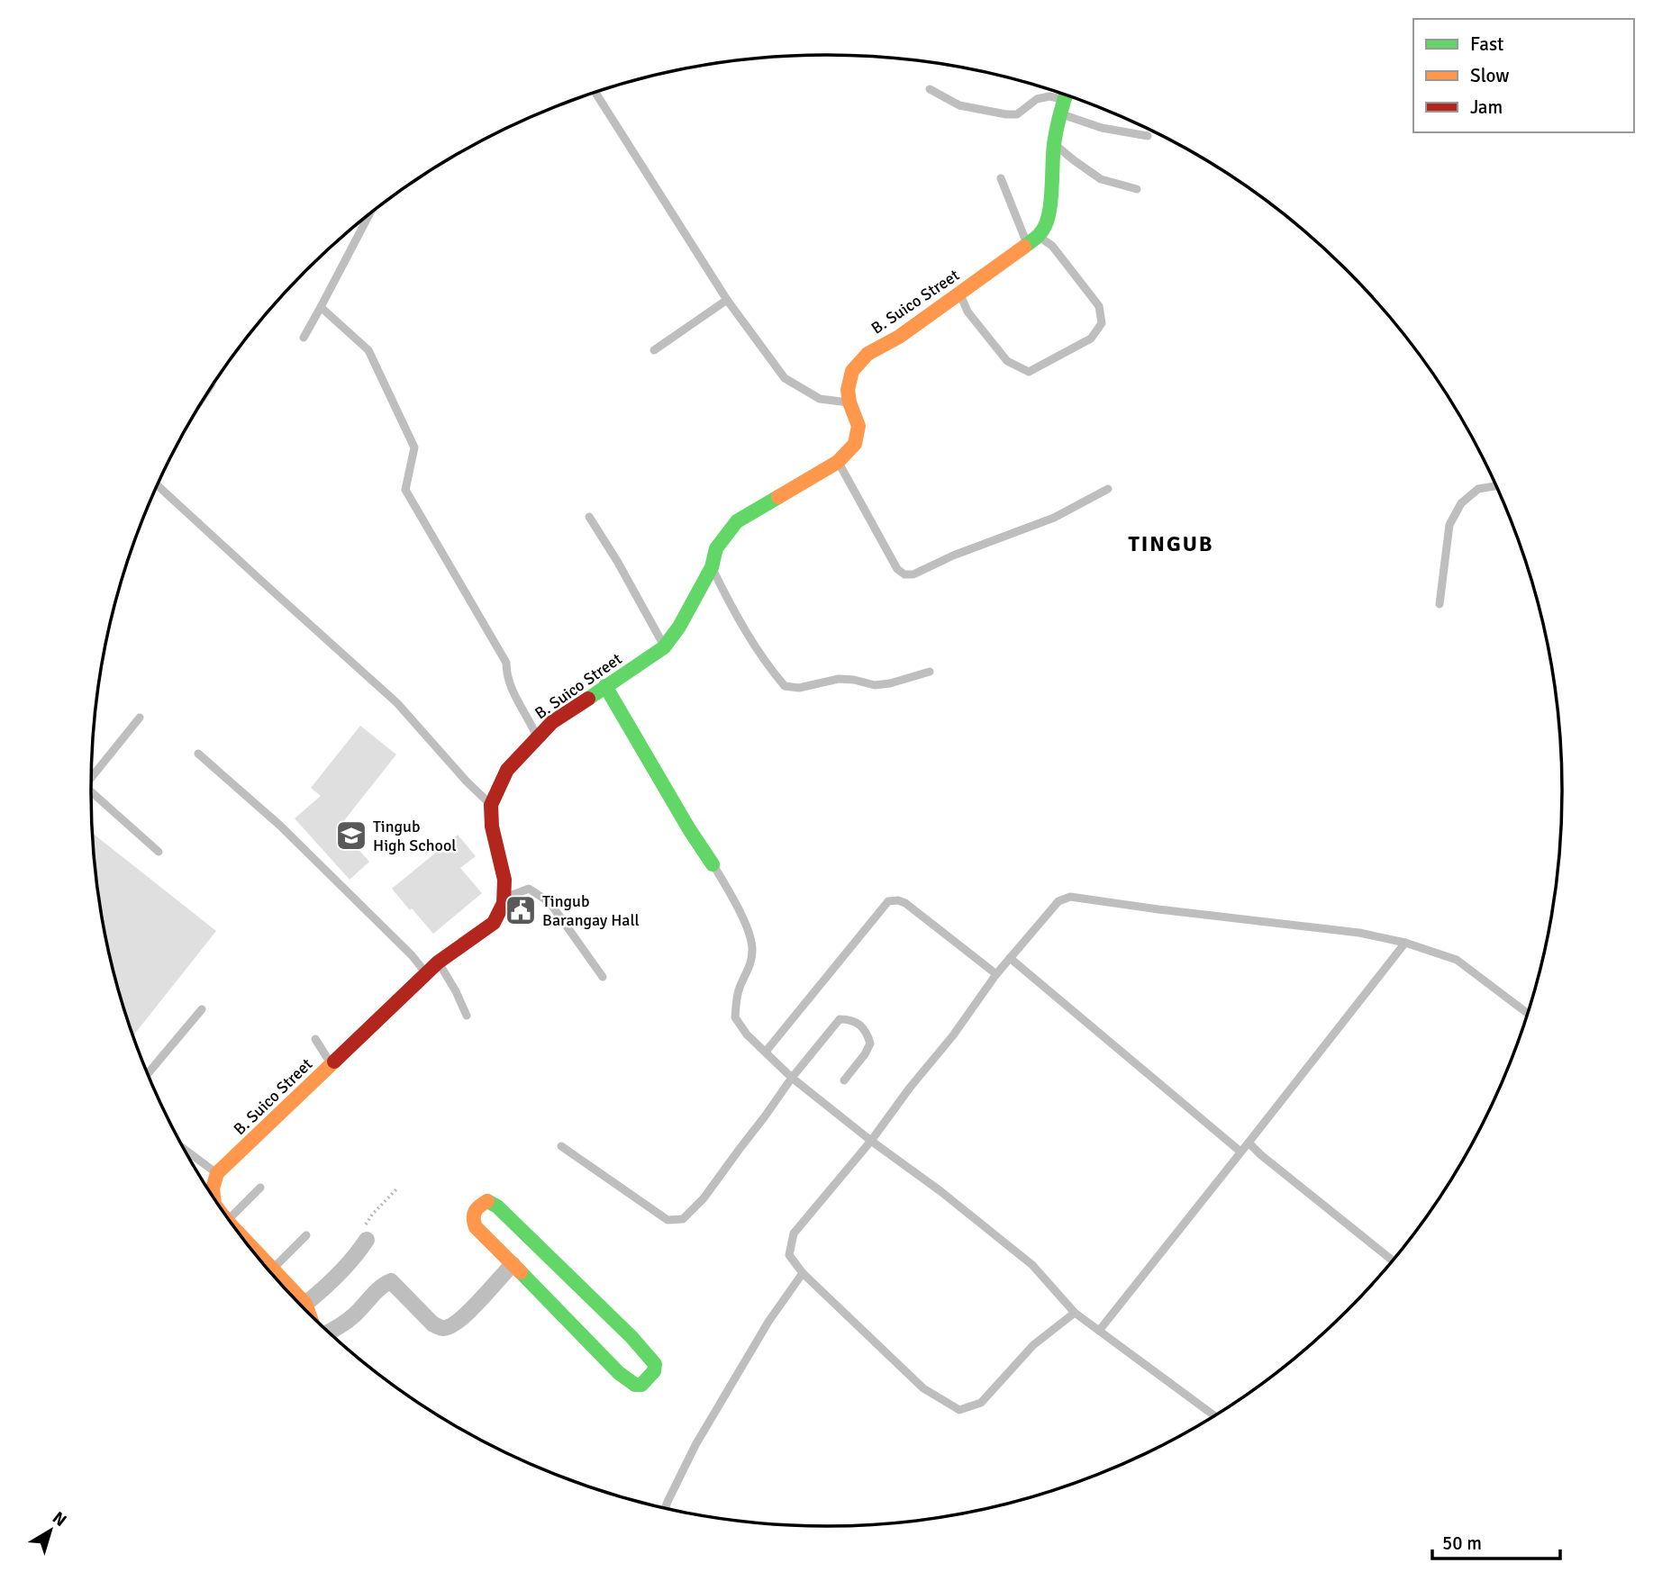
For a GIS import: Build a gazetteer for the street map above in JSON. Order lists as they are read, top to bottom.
{
  "streets": {
    "street": ["B. Suico Street"]
  },
  "districts": ["TINGUB"],
  "places": {
    "school or university": ["Tingub High School"],
    "public building": ["Tingub Barangay Hall"]
  },
  "legend": ["Fast", "Slow", "Jam"],
  "scale_bar": "50 m",
  "north": "top right"
}
